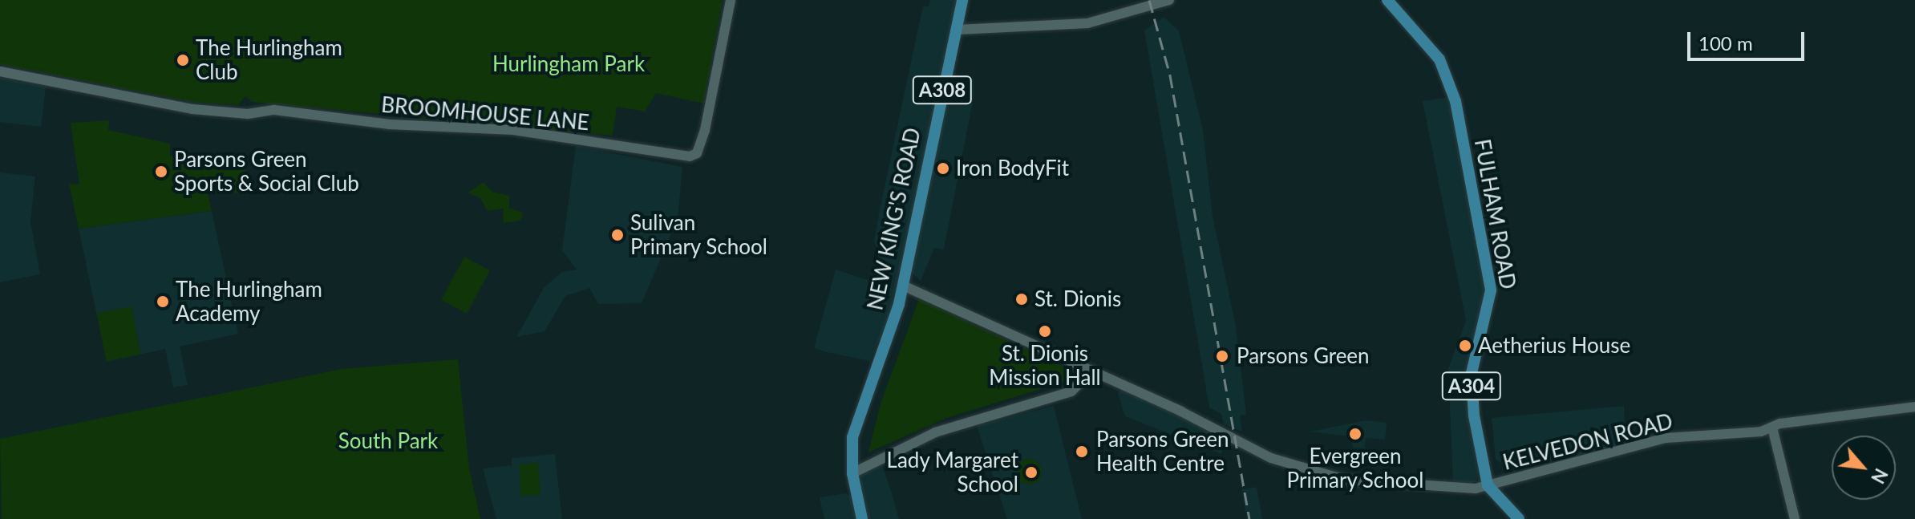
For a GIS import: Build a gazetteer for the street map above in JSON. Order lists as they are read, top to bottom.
{
  "streets": {
    "main road": [
      "A308",
      "FULHAM ROAD",
      "NEW KING'S ROAD",
      "A304"
    ],
    "street": ["BROOMHOUSE LANE", "KELVEDON ROAD"]
  },
  "crossings": [
    ["FULHAM ROAD", "KELVEDON ROAD"]
  ],
  "parks": ["Hurlingham Park", "South Park"],
  "places": [
    "The Hurlingham Club",
    "Iron BodyFit",
    "Parsons Green Sports & Social Club",
    "Sulivan Primary School",
    "St. Dionis",
    "The Hurlingham Academy",
    "St. Dionis Mission Hall",
    "Aetherius House",
    "Parsons Green",
    "Evergreen Primary School",
    "Parsons Green Health Centre",
    "Lady Margaret School"
  ],
  "scale_bar": "100 m",
  "north": "bottom right"
}
